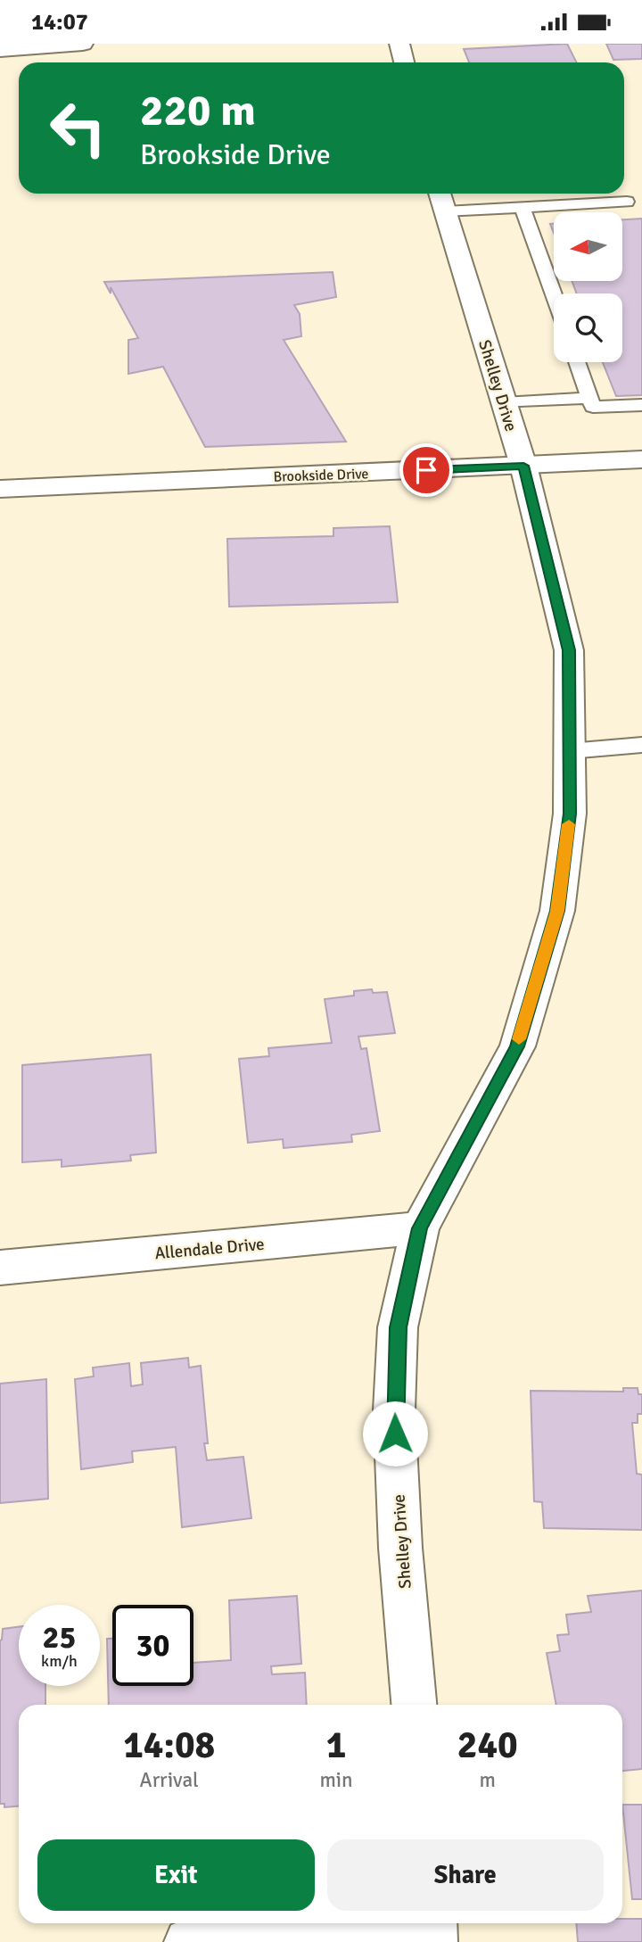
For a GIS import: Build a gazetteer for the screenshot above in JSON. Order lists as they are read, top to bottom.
{
  "streets": {
    "street": ["Shelley Drive", "Brookside Drive", "Allendale Drive"]
  },
  "crossings": [
    ["Shelley Drive", "Brookside Drive"],
    ["Shelley Drive", "Allendale Drive"]
  ],
  "north": "left",
  "page": {
    "status": "14:07",
    "turn": ["220 m", "Brookside Drive"],
    "speed": "25 km/h",
    "limit": "30",
    "eta": [
      "14:08",
      "Arrival",
      "1",
      "min",
      "240",
      "m"
    ],
    "buttons": ["Exit", "Share"]
  }
}
